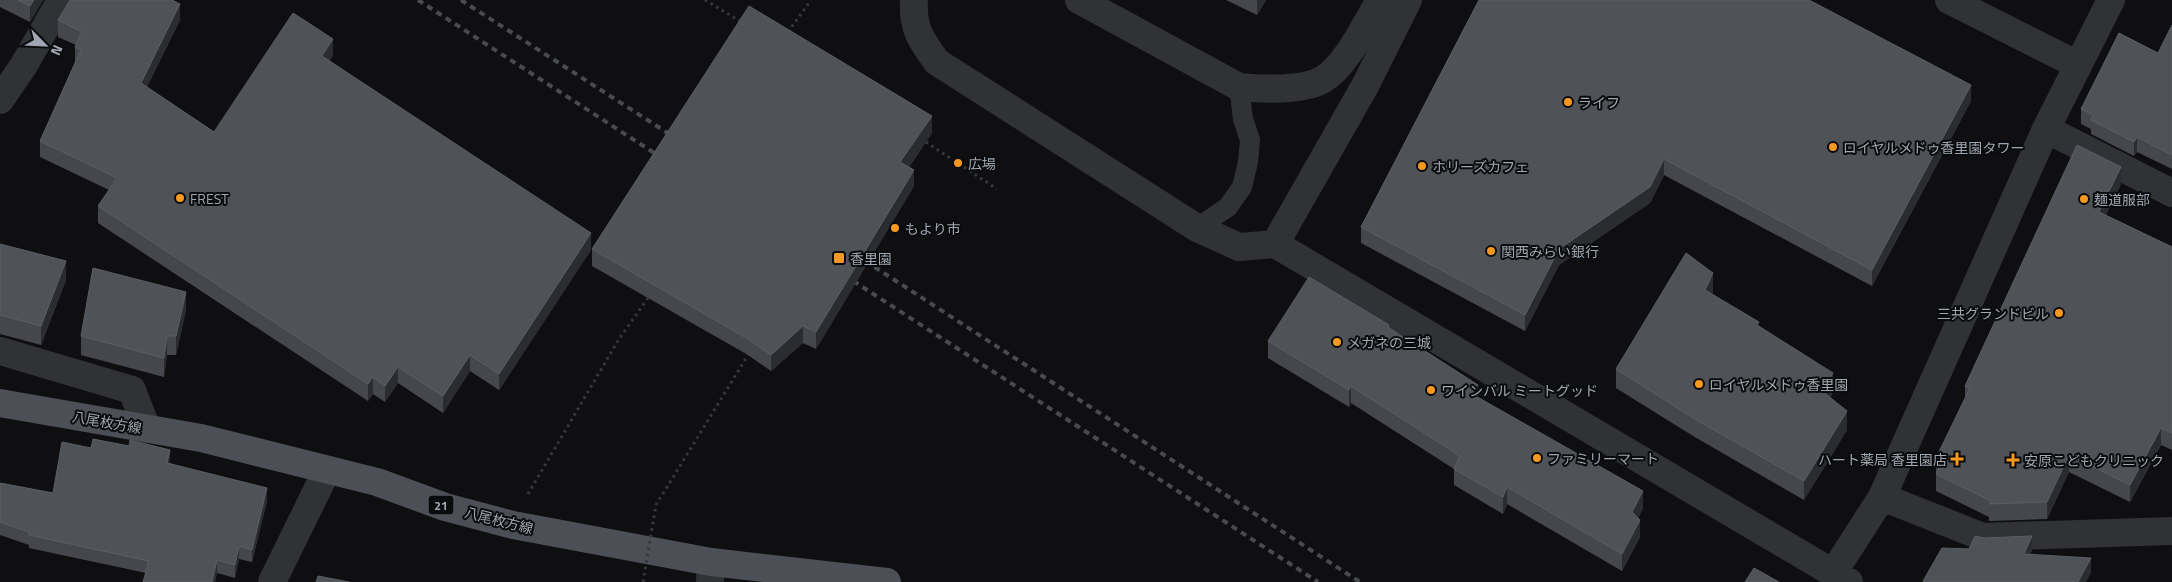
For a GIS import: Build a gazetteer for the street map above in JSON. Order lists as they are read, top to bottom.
{
  "streets": {
    "main road": ["八尾枚方線", "21"]
  },
  "places": {
    "other": [
      "ライフ",
      "ロイヤルメドゥ香里園タワー",
      "広場",
      "ホリーズカフェ",
      "FREST",
      "麺道服部",
      "もより市",
      "関西みらい銀行",
      "三共グランドビル",
      "メガネの三城",
      "ロイヤルメドゥ香里園",
      "ワインバル ミートグッド",
      "ファミリーマート"
    ],
    "transit": ["香里園"],
    "health": ["ハート薬局 香里園店", "安原こどもクリニック"]
  },
  "north": "bottom right"
}
